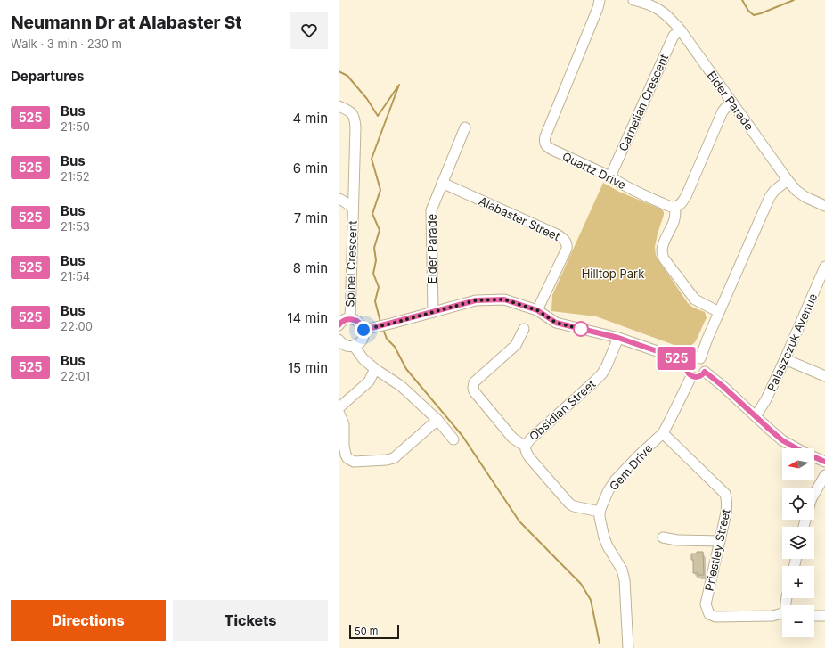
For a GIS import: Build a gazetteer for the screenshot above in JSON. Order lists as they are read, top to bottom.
{
  "streets": {
    "street": [
      "Elder Parade",
      "Carnelian Crescent",
      "Quartz Drive",
      "Alabaster Street",
      "Spinel Crescent",
      "Palaszczuk Avenue",
      "Obsidian Street",
      "Gem Drive",
      "Priestley Street"
    ]
  },
  "crossings": [
    ["Elder Parade", "Carnelian Crescent"],
    ["Elder Parade", "Alabaster Street"],
    ["Carnelian Crescent", "Quartz Drive"],
    ["Obsidian Street", "Gem Drive"],
    ["Gem Drive", "Priestley Street"]
  ],
  "parks": ["Hilltop Park"],
  "lines": ["bus line 525"],
  "scale_bar": "50 m",
  "north": "left",
  "page": {
    "heading": [
      ["Neumann Dr at Alabaster St", "Walk · 3 min · 230 m"],
      "Departures"
    ],
    "on_map": "525",
    "list": [
      {
        "mark": "525",
        "name": "Bus",
        "note": "21:50",
        "value": "4 min"
      },
      {
        "mark": "525",
        "name": "Bus",
        "note": "21:52",
        "value": "6 min"
      },
      {
        "mark": "525",
        "name": "Bus",
        "note": "21:53",
        "value": "7 min"
      },
      {
        "mark": "525",
        "name": "Bus",
        "note": "21:54",
        "value": "8 min"
      },
      {
        "mark": "525",
        "name": "Bus",
        "note": "22:00",
        "value": "14 min"
      },
      {
        "mark": "525",
        "name": "Bus",
        "note": "22:01",
        "value": "15 min"
      }
    ],
    "map_buttons": ["+", "−"],
    "buttons": ["Directions", "Tickets"],
    "scale": "50 m"
  }
}
